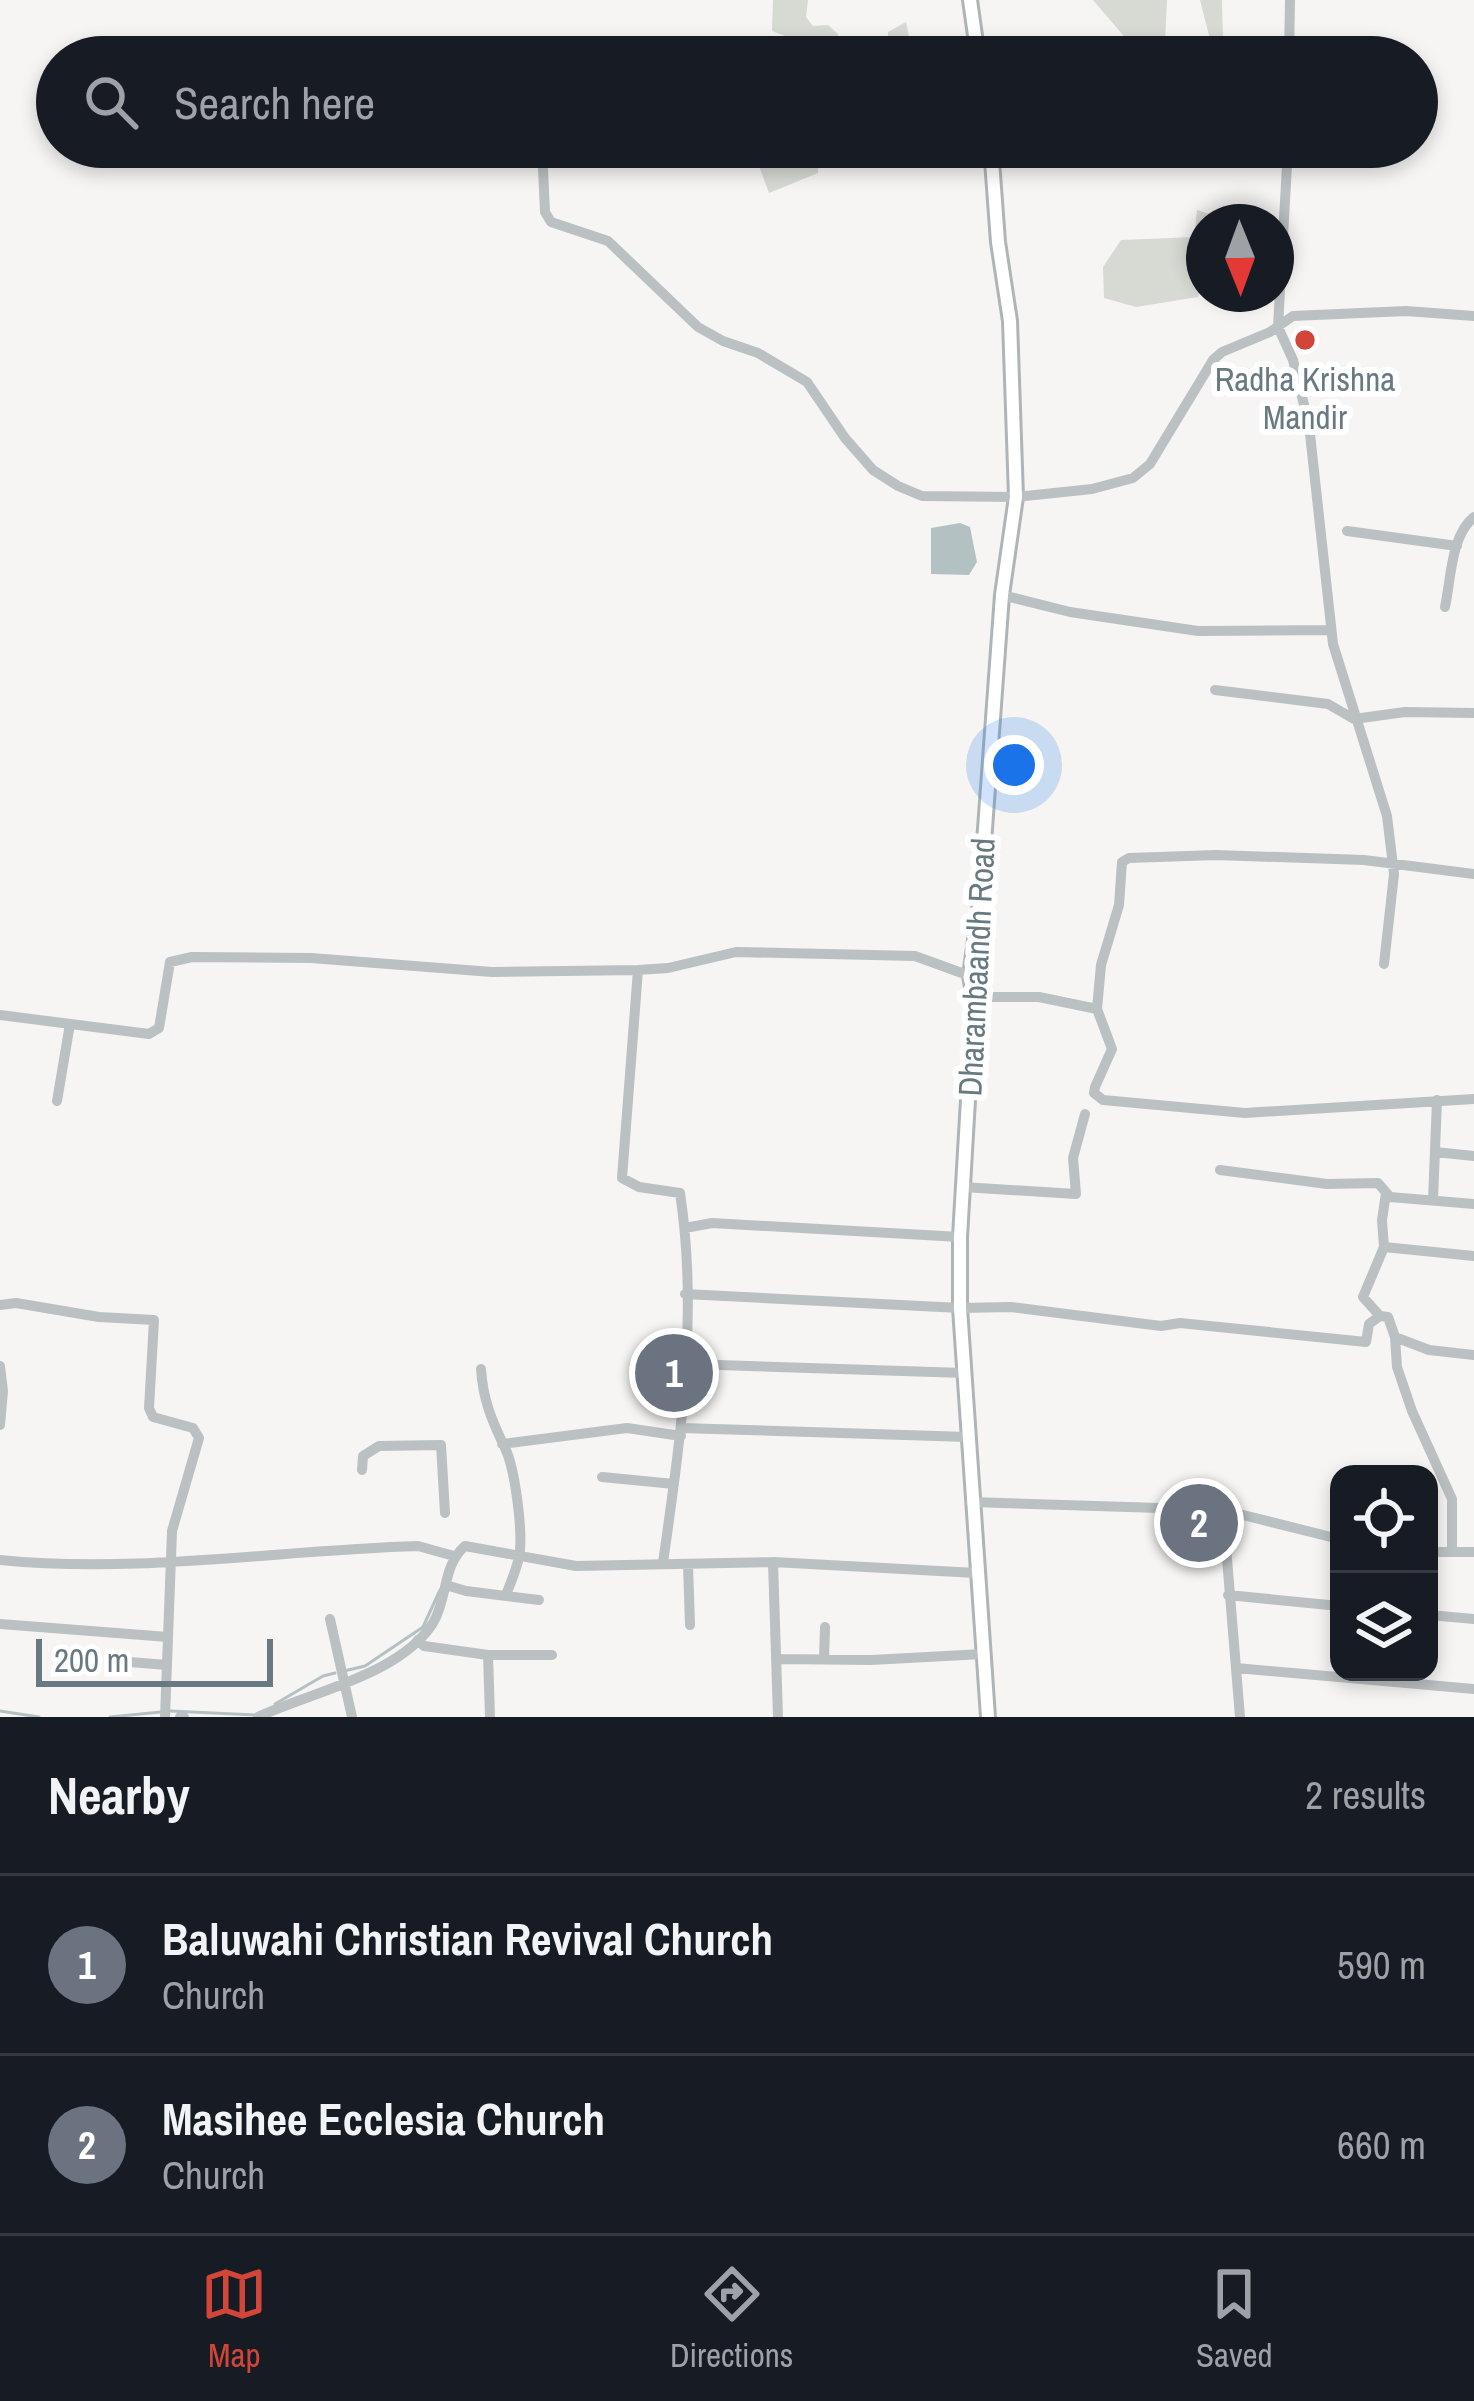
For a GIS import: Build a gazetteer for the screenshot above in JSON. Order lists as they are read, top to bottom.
{
  "streets": {
    "main road": ["Dharambaandh Road"]
  },
  "places": ["Radha Krishna Mandir"],
  "scale_bar": "200 m",
  "north": "bottom",
  "page": {
    "search": "Search here",
    "pins": ["1", "2"],
    "scale": "200 m",
    "heading": ["Nearby", "2 results"],
    "list": [
      {
        "mark": "1",
        "name": "Baluwahi Christian Revival Church",
        "note": "Church",
        "value": "590 m"
      },
      {
        "mark": "2",
        "name": "Masihee Ecclesia Church",
        "note": "Church",
        "value": "660 m"
      }
    ],
    "nav": ["Map", "Directions", "Saved"]
  }
}
